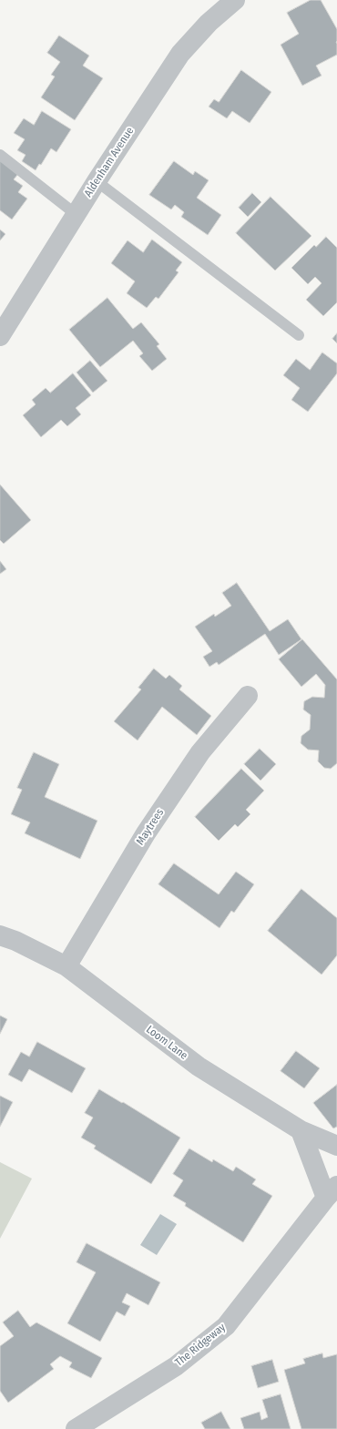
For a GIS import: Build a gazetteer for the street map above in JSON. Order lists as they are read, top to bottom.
{
  "streets": {
    "street": [
      "Aldenham Avenue",
      "Maytrees",
      "Loom Lane",
      "The Ridgeway"
    ]
  },
  "crossings": [
    ["Maytrees", "Loom Lane"],
    ["Loom Lane", "The Ridgeway"]
  ]
}
